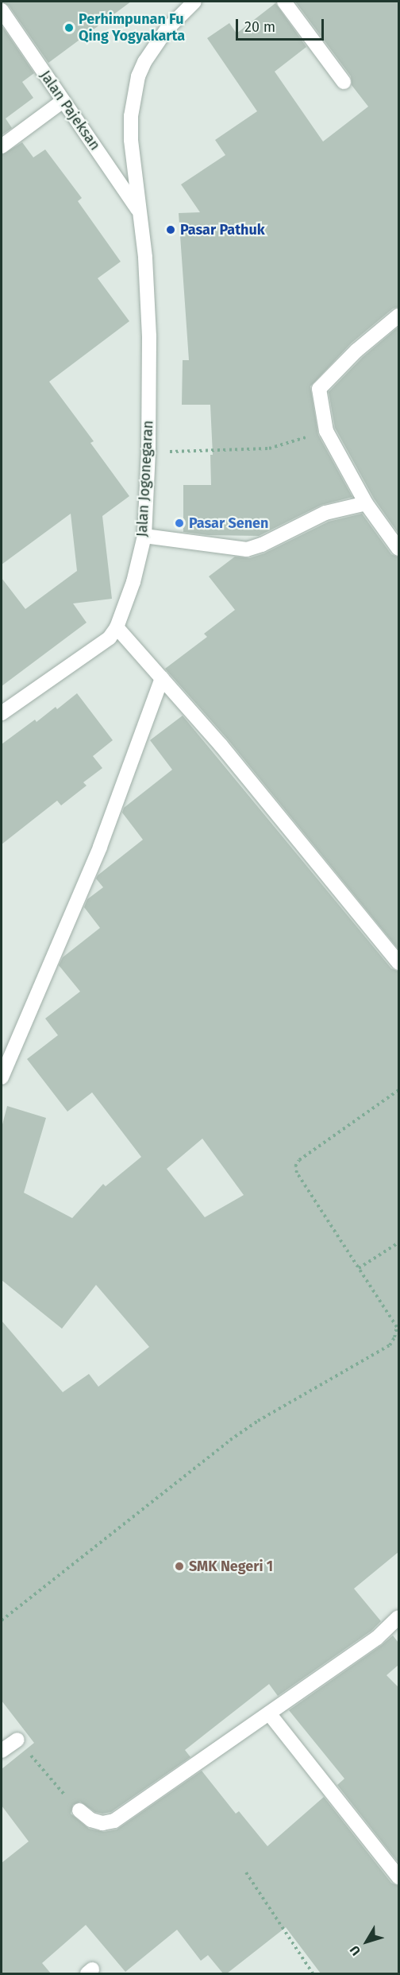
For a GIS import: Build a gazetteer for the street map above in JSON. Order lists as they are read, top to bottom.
{
  "streets": {
    "street": ["Jalan Pajeksan", "Jalan Jogonegaran"]
  },
  "crossings": [
    ["Jalan Pajeksan", "Jalan Jogonegaran"]
  ],
  "places": [
    "Perhimpunan Fu Qing Yogyakarta",
    "Pasar Pathuk",
    "Pasar Senen",
    "SMK Negeri 1"
  ],
  "scale_bar": "20 m",
  "north": "bottom left"
}
